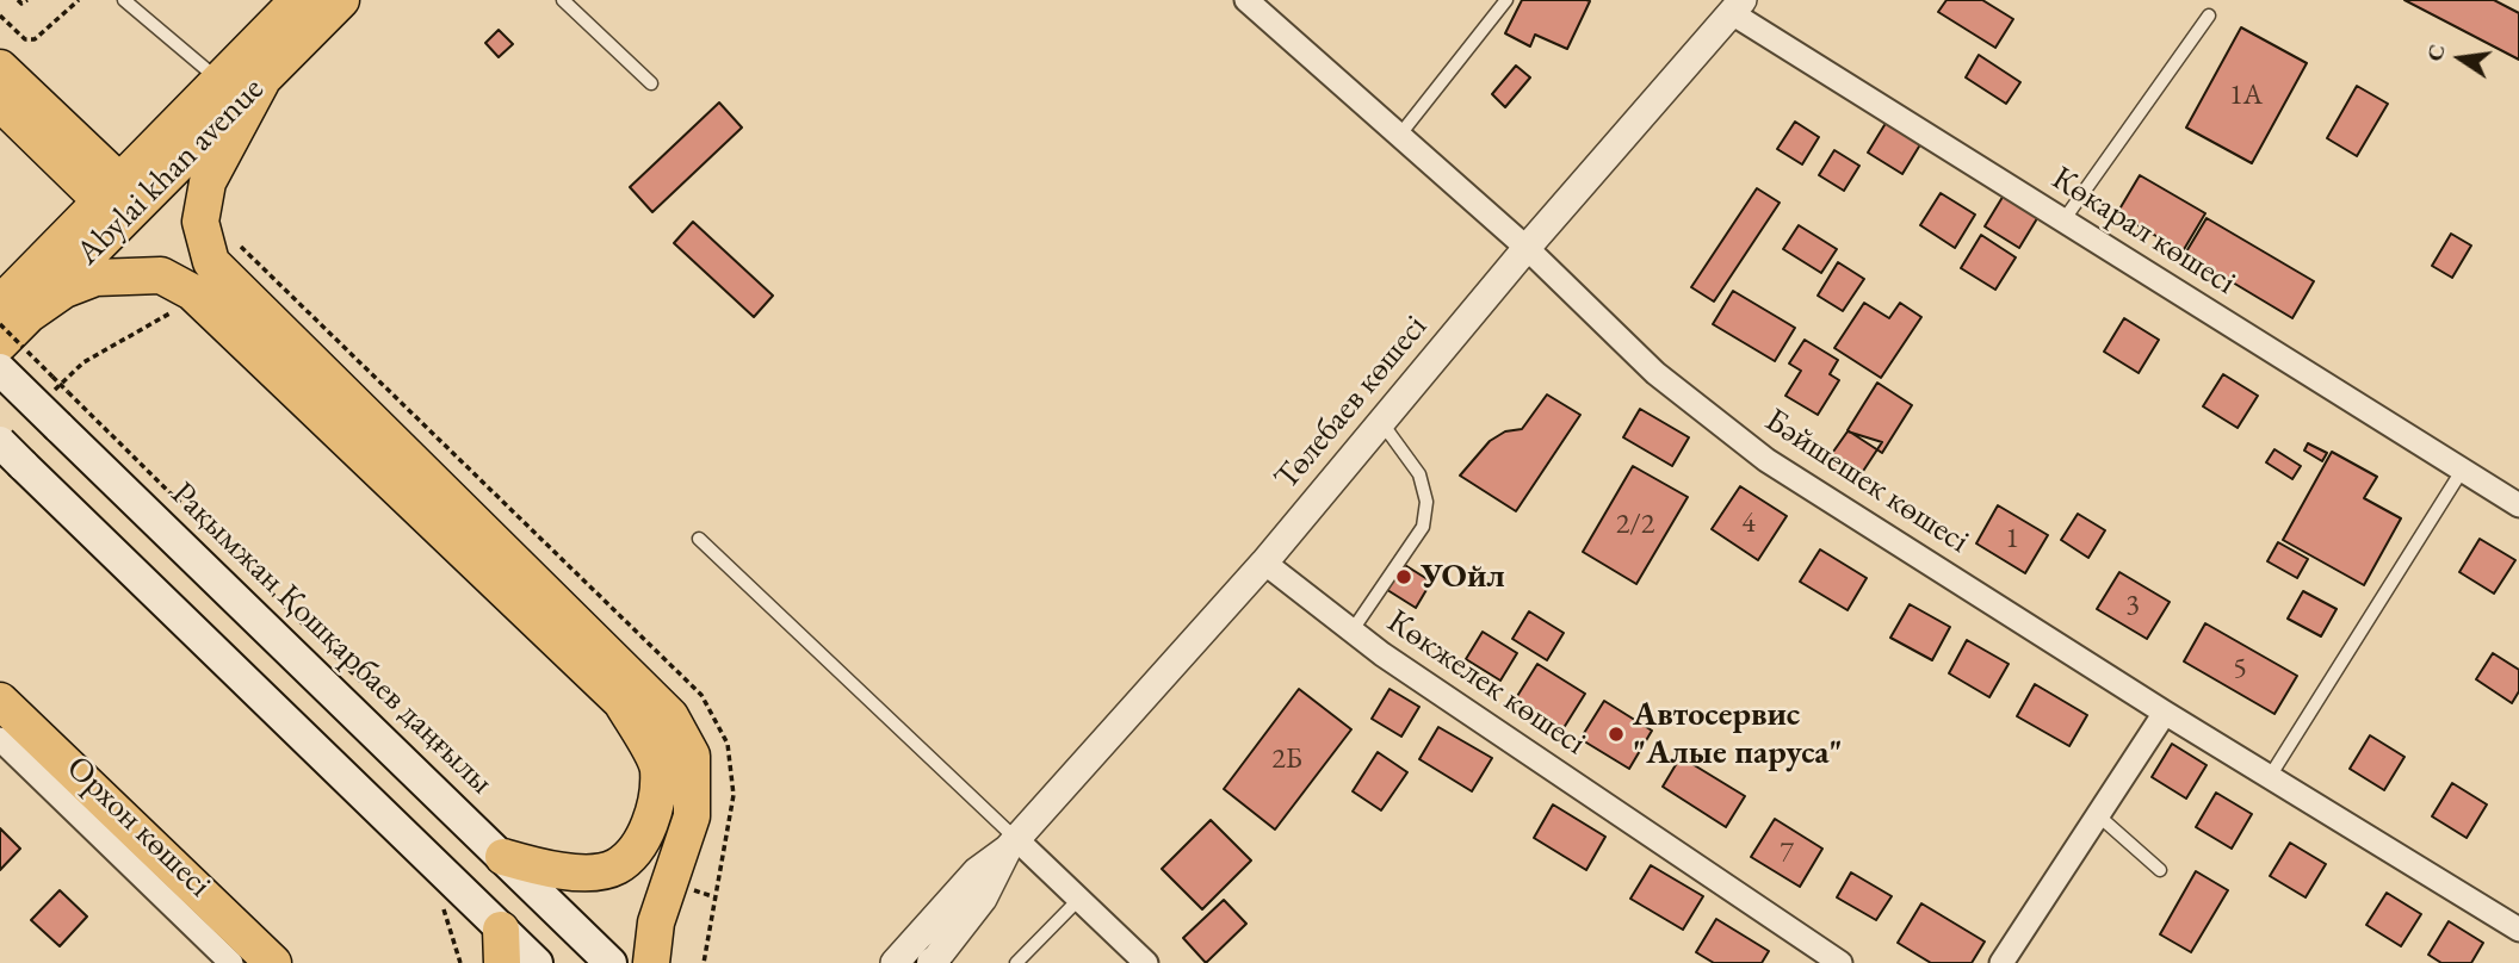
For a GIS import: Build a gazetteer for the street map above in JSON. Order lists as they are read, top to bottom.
{
  "streets": {
    "main road": ["Abylai khan avenue", "Рақымжан Қошқарбаев даңғылы"],
    "street": [
      "Көкарал көшесі",
      "Төлебаев көшесі",
      "Бәйшешек көшесі",
      "Көкжелек көшесі",
      "Орхон көшесі"
    ]
  },
  "crossings": [
    ["Көкарал көшесі", "Төлебаев көшесі"],
    ["Төлебаев көшесі", "Бәйшешек көшесі"],
    ["Төлебаев көшесі", "Көкжелек көшесі"]
  ],
  "places": ["УОйл", "Автосервис \"Алые паруса\""],
  "house_numbers": [
    "1А",
    "4",
    "2/2",
    "1",
    "3",
    "5",
    "2Б",
    "7"
  ],
  "north": "left"
}
